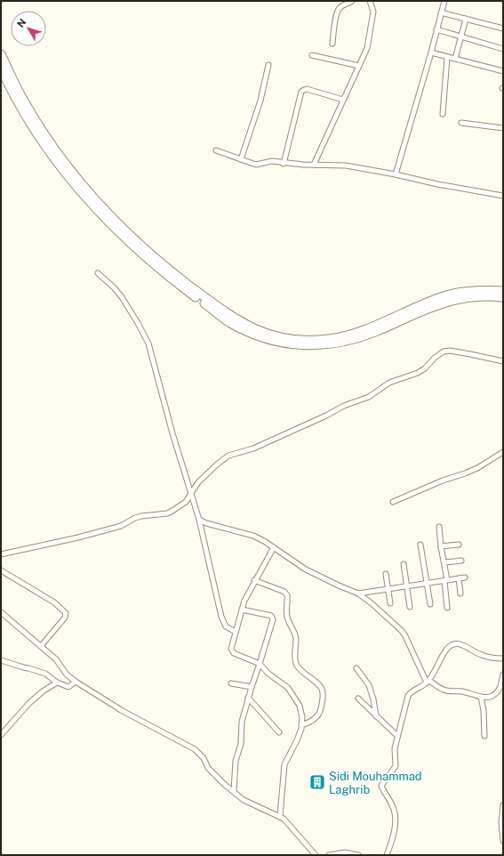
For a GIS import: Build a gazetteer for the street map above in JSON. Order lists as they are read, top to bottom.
{
  "places": {
    "building": ["Sidi Mouhammad Laghrib"]
  },
  "north": "top left"
}
